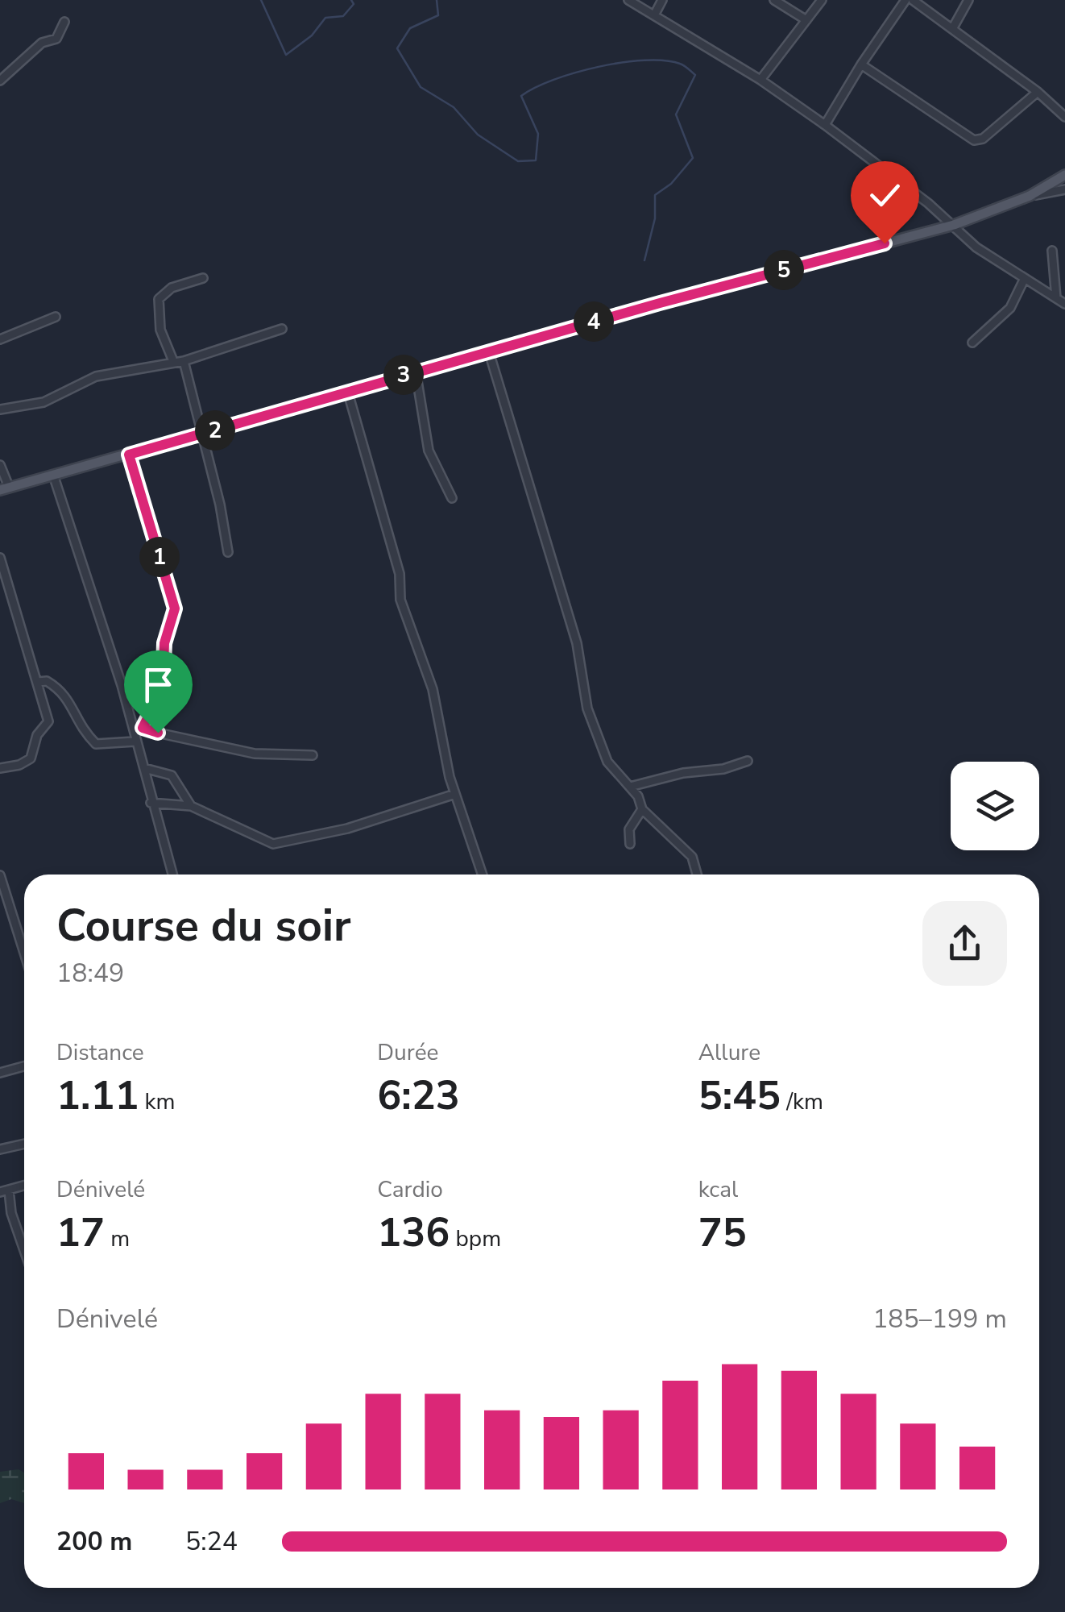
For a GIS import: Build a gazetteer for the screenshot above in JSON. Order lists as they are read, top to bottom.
{
  "page": {
    "pins": [
      "5",
      "4",
      "3",
      "2",
      "1"
    ],
    "heading": ["Course du soir", "18:49"],
    "stats": [
      ["Distance", "1.11 km"],
      ["Durée", "6:23"],
      ["Allure", "5:45 /km"],
      ["Dénivelé", "17 m"],
      ["Cardio", "136 bpm"],
      ["kcal", "75"]
    ],
    "chart": ["Dénivelé", "185–199 m"],
    "list": [
      {
        "name": "200 m",
        "note": "5:24"
      }
    ]
  }
}
